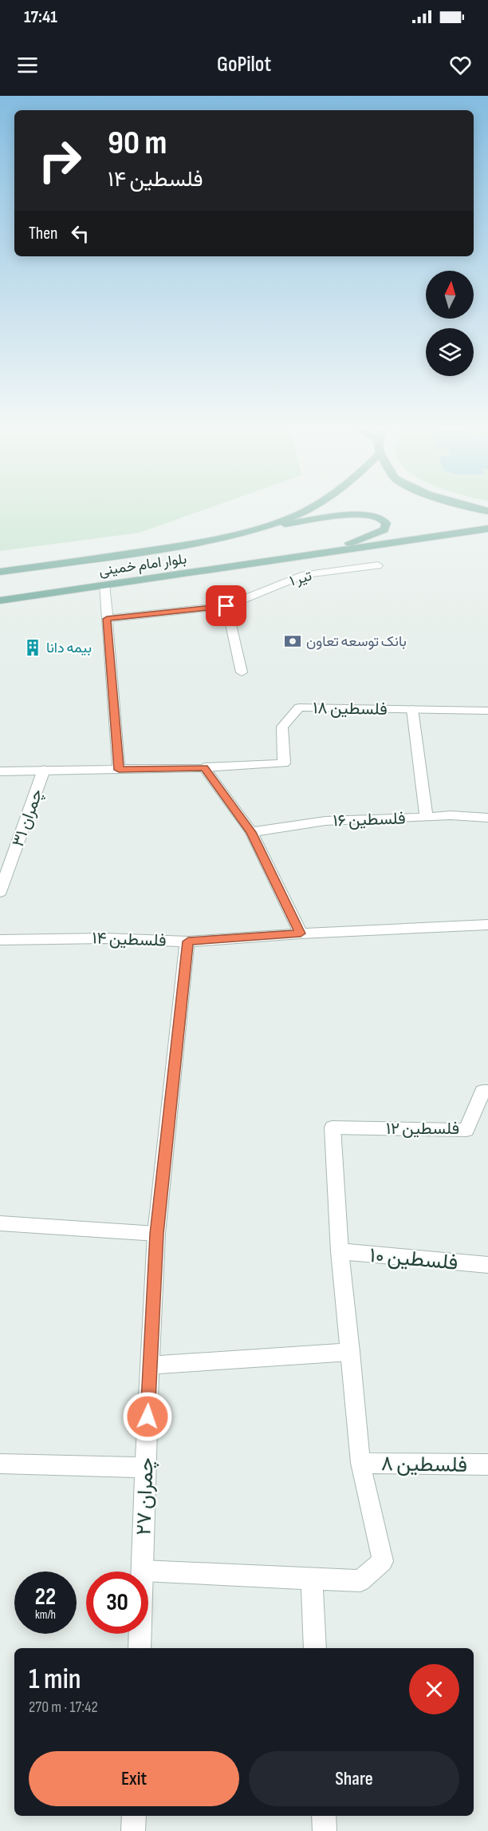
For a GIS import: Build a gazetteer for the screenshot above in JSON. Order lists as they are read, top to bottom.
{
  "streets": {
    "main road": ["بلوار امام خمینی"],
    "street": [
      "تیر ۱",
      "فلسطین ۱۸",
      "چمران ۳۱",
      "فلسطین ۱۶",
      "فلسطین ۱۴",
      "فلسطین ۱۲",
      "فلسطین ۱۰",
      "فلسطین ۸",
      "چمران ۲۷"
    ]
  },
  "crossings": [
    ["فلسطین ۱۸", "چمران ۳۱"],
    ["فلسطین ۱۴", "چمران ۲۷"],
    ["فلسطین ۱۲", "فلسطین ۱۰"]
  ],
  "places": {
    "bank": ["بانک توسعه تعاون"],
    "building": ["بیمه دانا"]
  },
  "north": "top",
  "page": {
    "status": "17:41",
    "header": "GoPilot",
    "turn": ["90 m", "فلسطین ۱۴"],
    "then": "Then",
    "speed": "22 km/h",
    "limit": "30",
    "heading": ["1 min", "270 m · 17:42"],
    "buttons": ["Exit", "Share"]
  }
}
